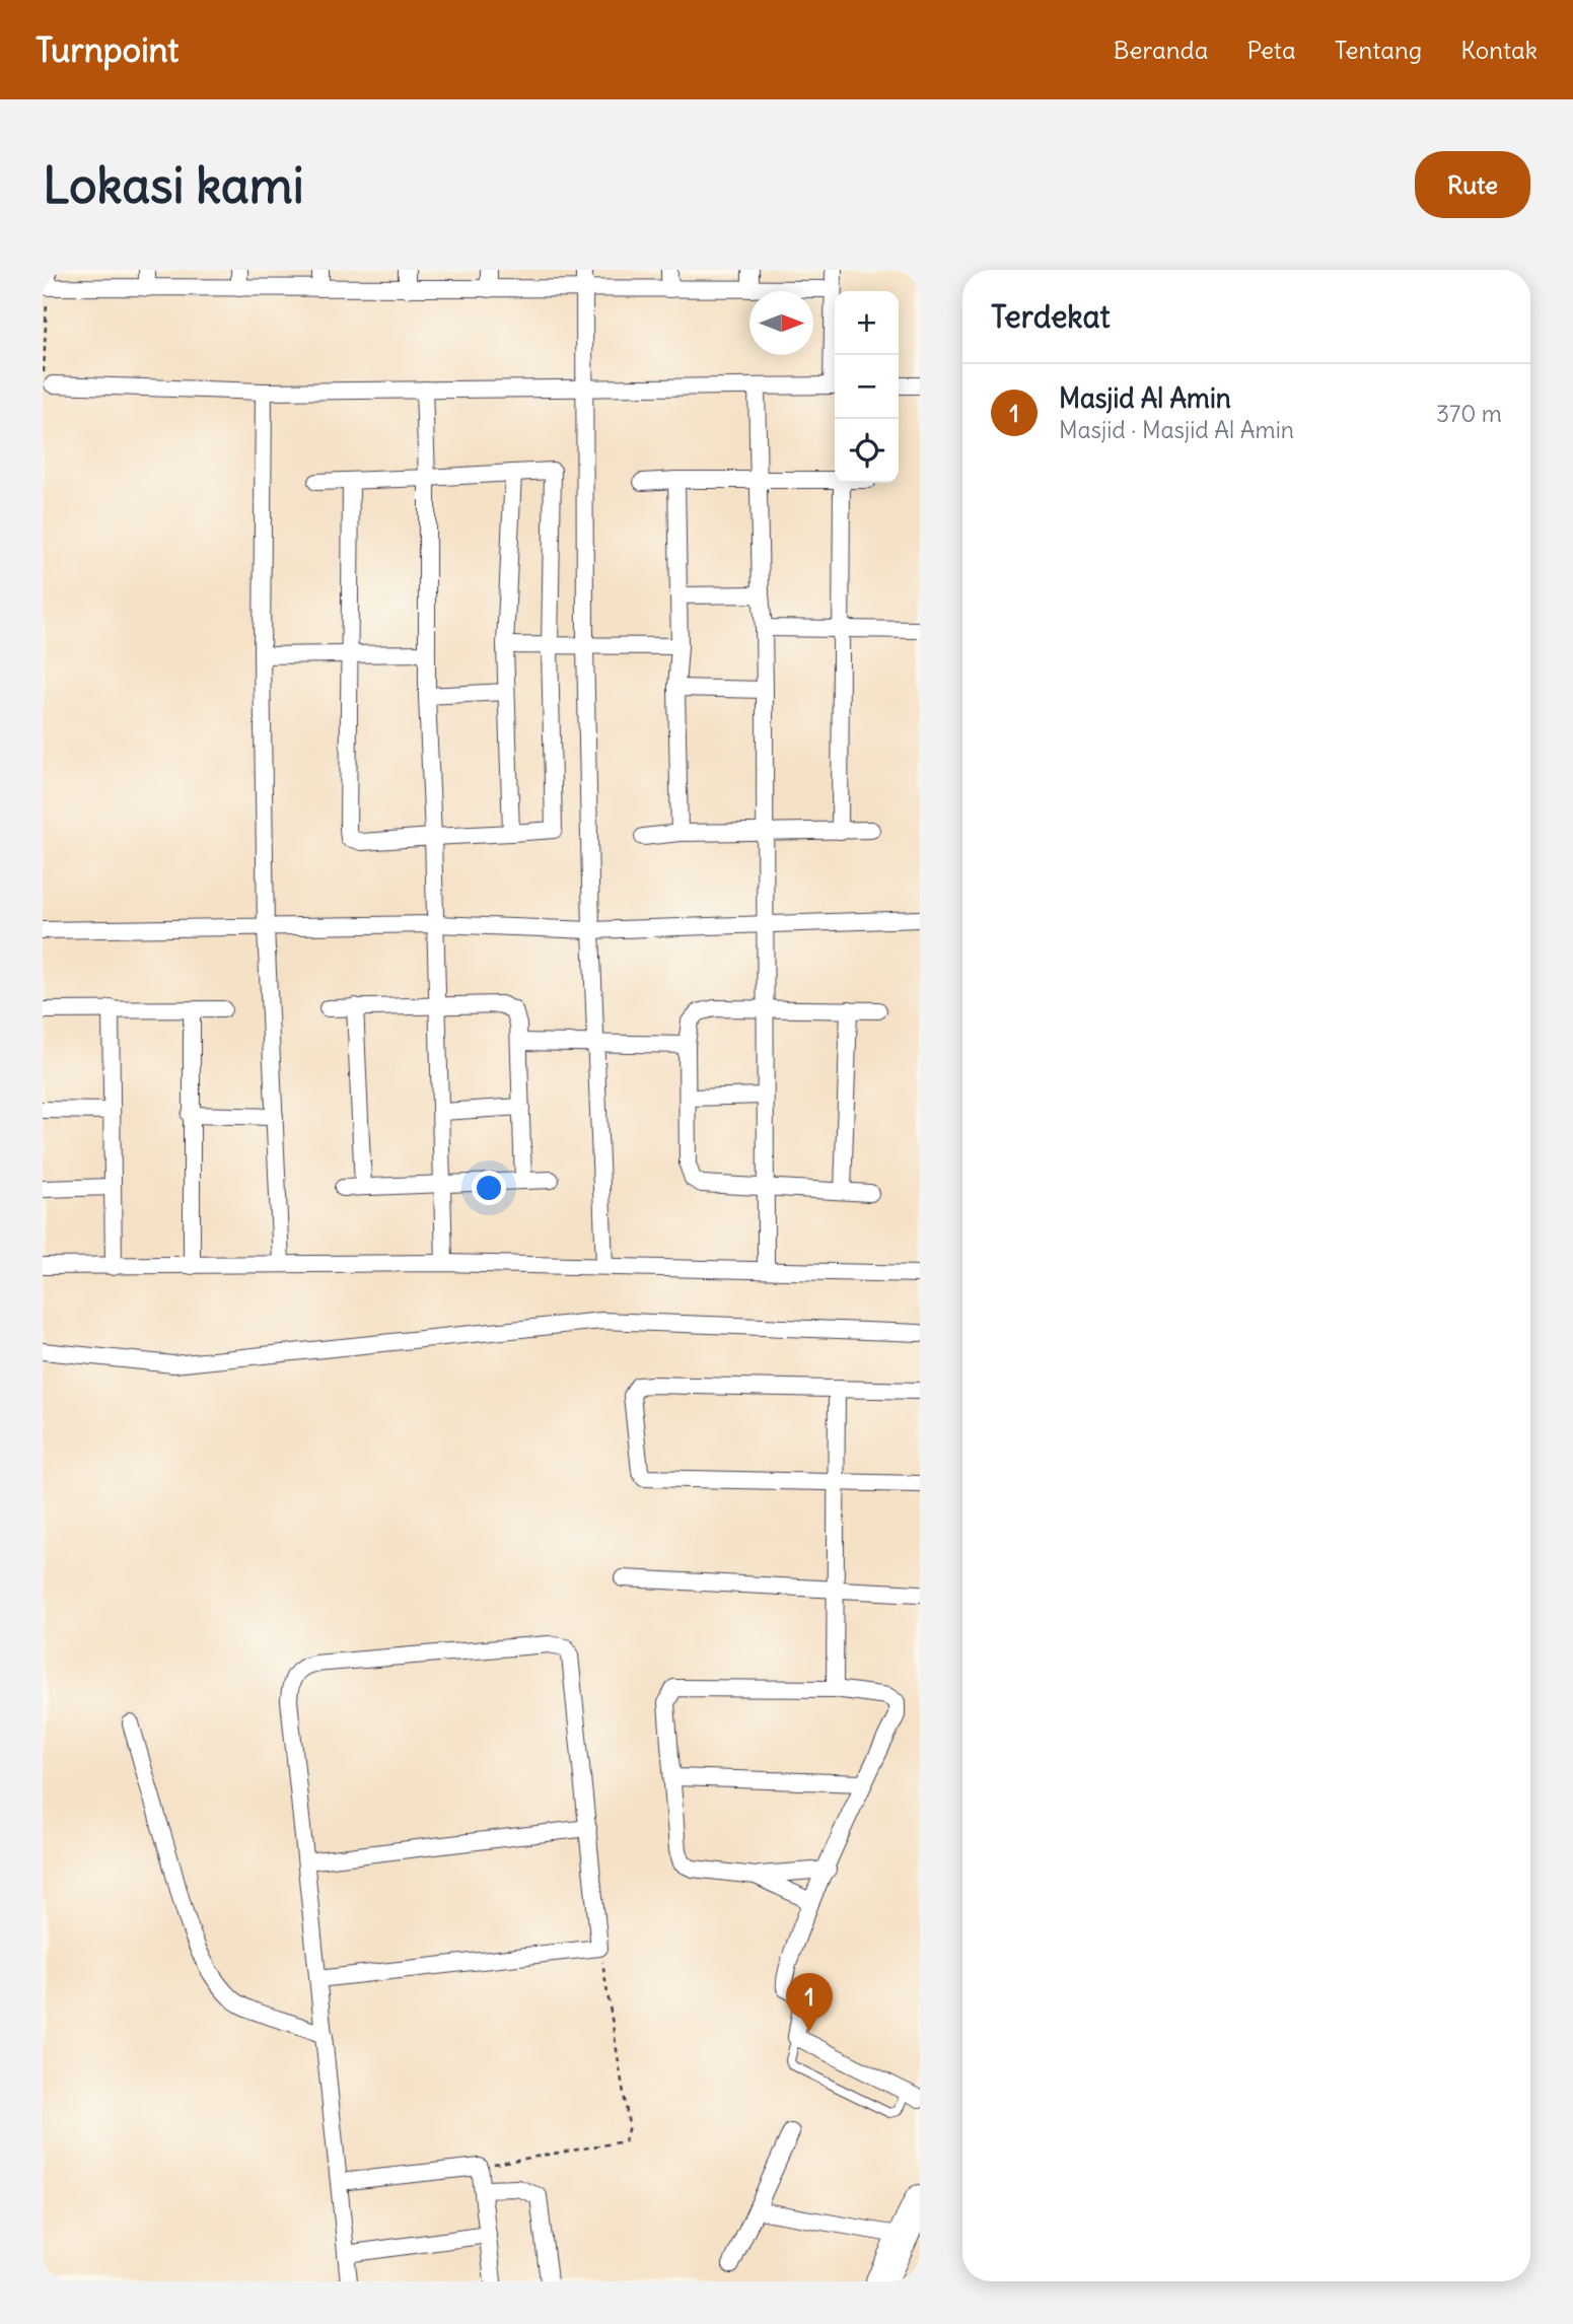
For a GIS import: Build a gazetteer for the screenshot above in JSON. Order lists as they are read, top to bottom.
{
  "north": "right",
  "page": {
    "header": "Turnpoint",
    "nav": [
      "Beranda",
      "Peta",
      "Tentang",
      "Kontak"
    ],
    "buttons": "Rute",
    "title": "Lokasi kami",
    "heading": "Terdekat",
    "map_buttons": ["+", "−"],
    "list": [
      {
        "mark": "1",
        "name": "Masjid Al Amin",
        "note": "Masjid · Masjid Al Amin",
        "value": "370 m"
      }
    ],
    "pins": "1"
  }
}
